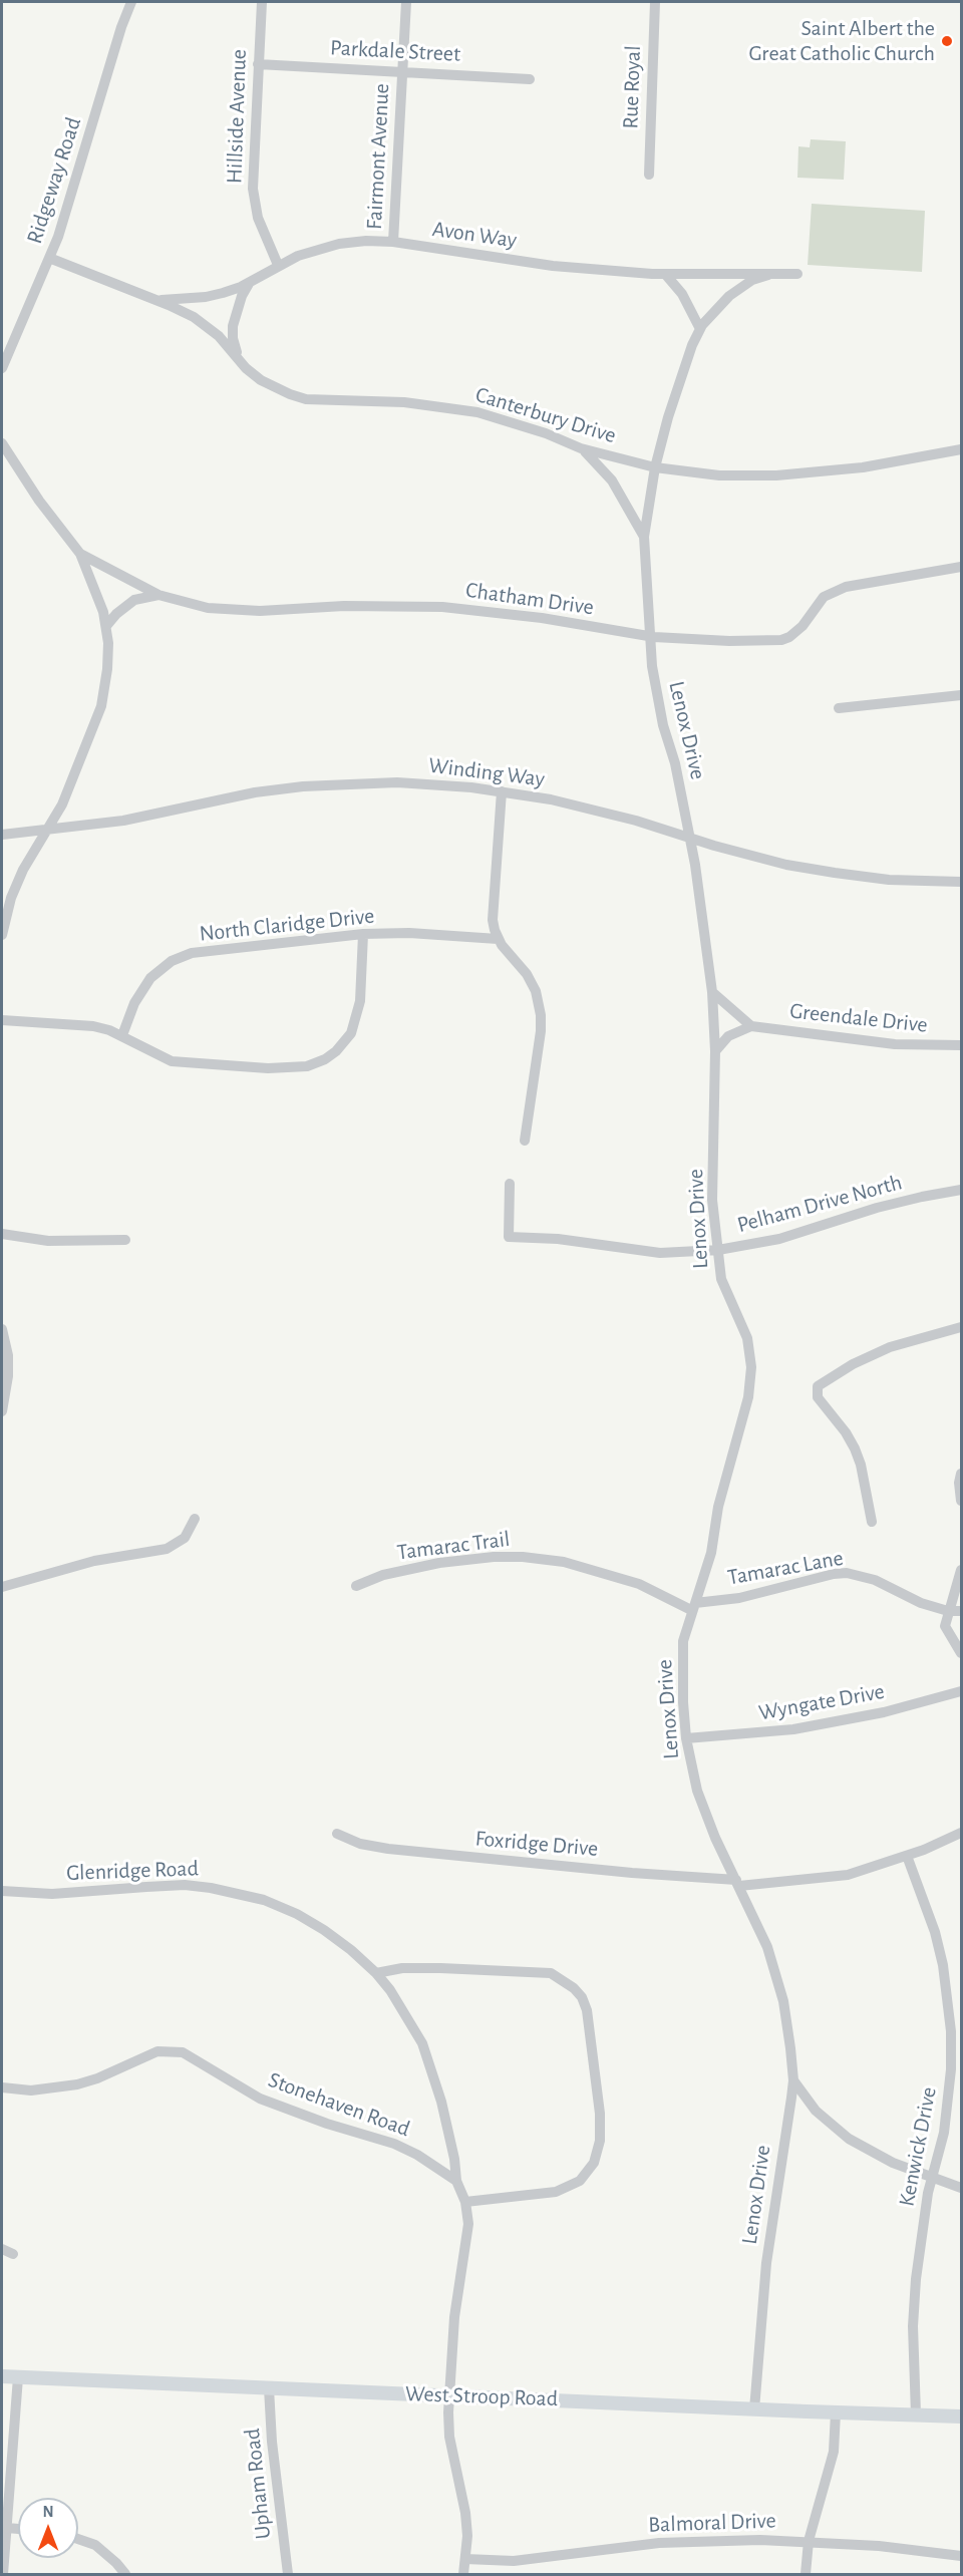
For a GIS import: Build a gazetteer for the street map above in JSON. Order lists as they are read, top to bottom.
{
  "streets": {
    "main road": ["West Stroop Road"],
    "street": [
      "Parkdale Street",
      "Rue Royal",
      "Hillside Avenue",
      "Fairmont Avenue",
      "Ridgeway Road",
      "Avon Way",
      "Canterbury Drive",
      "Chatham Drive",
      "Lenox Drive",
      "Winding Way",
      "North Claridge Drive",
      "Greendale Drive",
      "Pelham Drive North",
      "Tamarac Trail",
      "Tamarac Lane",
      "Wyngate Drive",
      "Foxridge Drive",
      "Glenridge Road",
      "Stonehaven Road",
      "Kenwick Drive",
      "Upham Road",
      "Balmoral Drive"
    ]
  },
  "crossings": [
    ["Parkdale Street", "Hillside Avenue"],
    ["Parkdale Street", "Fairmont Avenue"],
    ["Hillside Avenue", "Avon Way"],
    ["Fairmont Avenue", "Avon Way"],
    ["Ridgeway Road", "Canterbury Drive"],
    ["Avon Way", "Canterbury Drive"],
    ["Avon Way", "Lenox Drive"],
    ["Canterbury Drive", "Lenox Drive"],
    ["Chatham Drive", "Lenox Drive"],
    ["Lenox Drive", "Winding Way"],
    ["Lenox Drive", "Pelham Drive North"],
    ["Lenox Drive", "Tamarac Trail"],
    ["Lenox Drive", "Tamarac Lane"],
    ["Lenox Drive", "Wyngate Drive"],
    ["Lenox Drive", "Foxridge Drive"],
    ["Lenox Drive", "West Stroop Road"],
    ["Tamarac Trail", "Tamarac Lane"],
    ["Foxridge Drive", "Kenwick Drive"],
    ["Glenridge Road", "Stonehaven Road"],
    ["Kenwick Drive", "West Stroop Road"],
    ["West Stroop Road", "Upham Road"]
  ],
  "places": ["Saint Albert the Great Catholic Church"],
  "north": "top"
}
